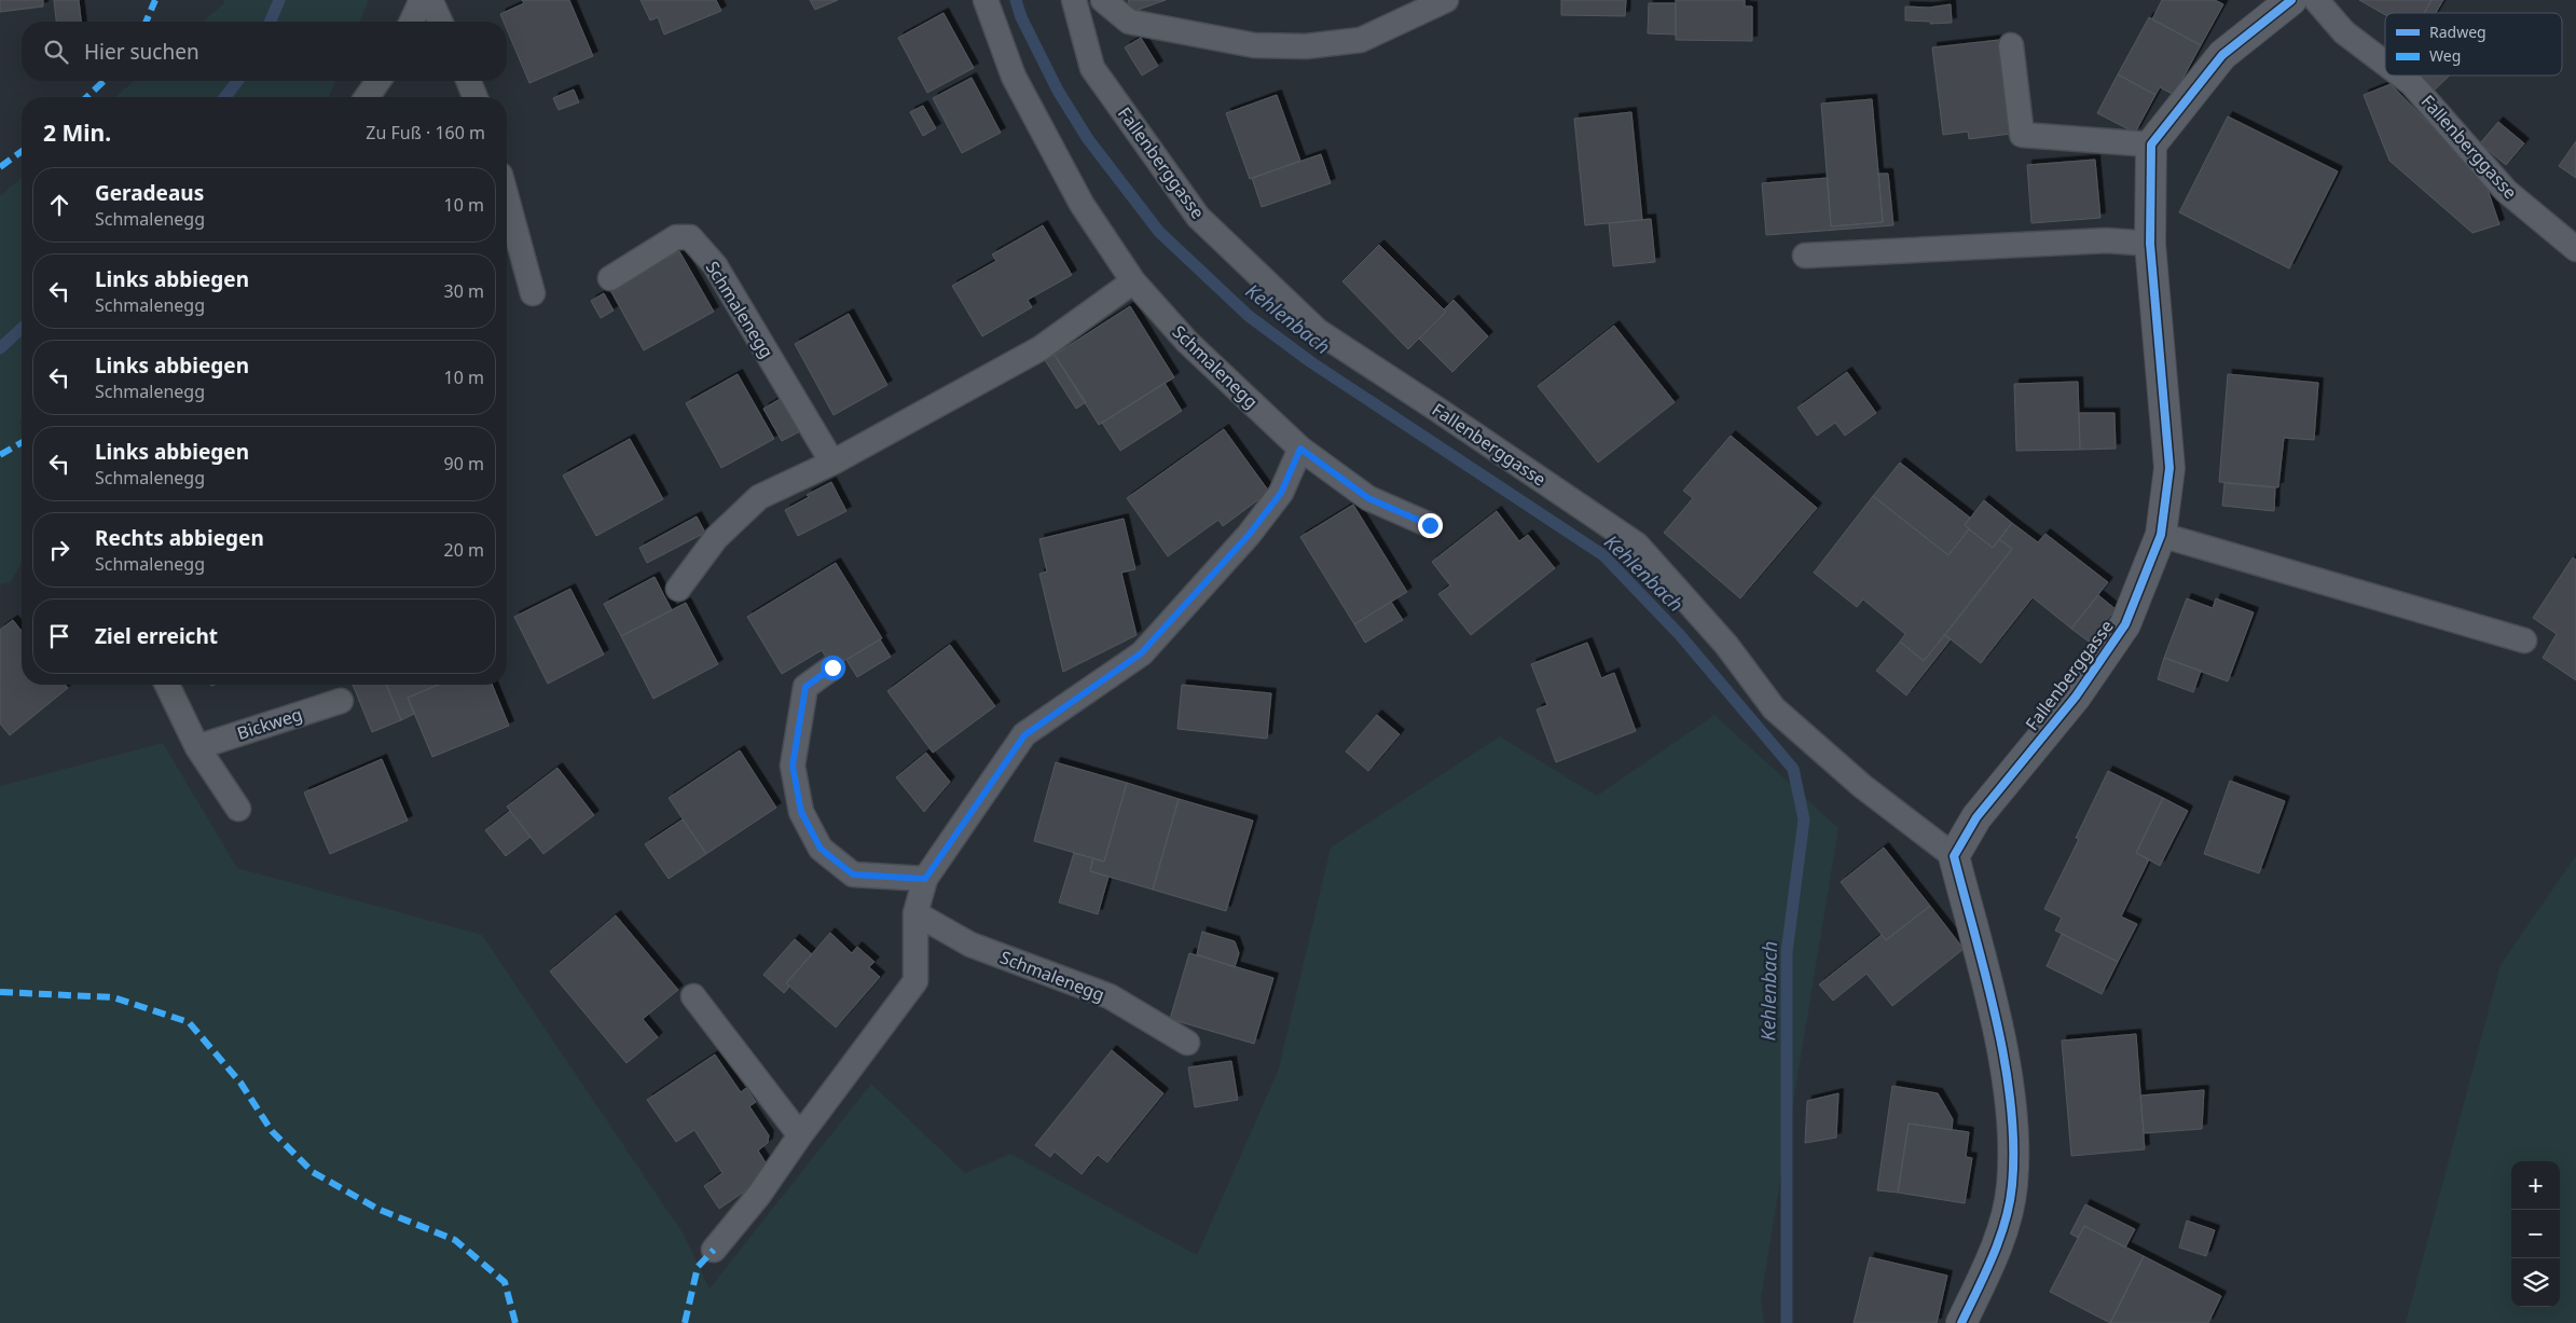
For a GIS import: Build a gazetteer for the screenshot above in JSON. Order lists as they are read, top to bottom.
{
  "streets": {
    "street": ["Fallenberggasse"],
    "lane": ["Schmalenegg", "Bickweg"]
  },
  "water": ["Kehlenbach"],
  "legend": ["Radweg", "Weg"],
  "page": {
    "search": "Hier suchen",
    "heading": ["2 Min.", "Zu Fuß · 160 m"],
    "list": [
      ["Geradeaus", "Schmalenegg", "10 m"],
      ["Links abbiegen", "Schmalenegg", "30 m"],
      ["Links abbiegen", "Schmalenegg", "10 m"],
      ["Links abbiegen", "Schmalenegg", "90 m"],
      ["Rechts abbiegen", "Schmalenegg", "20 m"],
      "Ziel erreicht"
    ],
    "map_buttons": ["+", "−"]
  }
}
